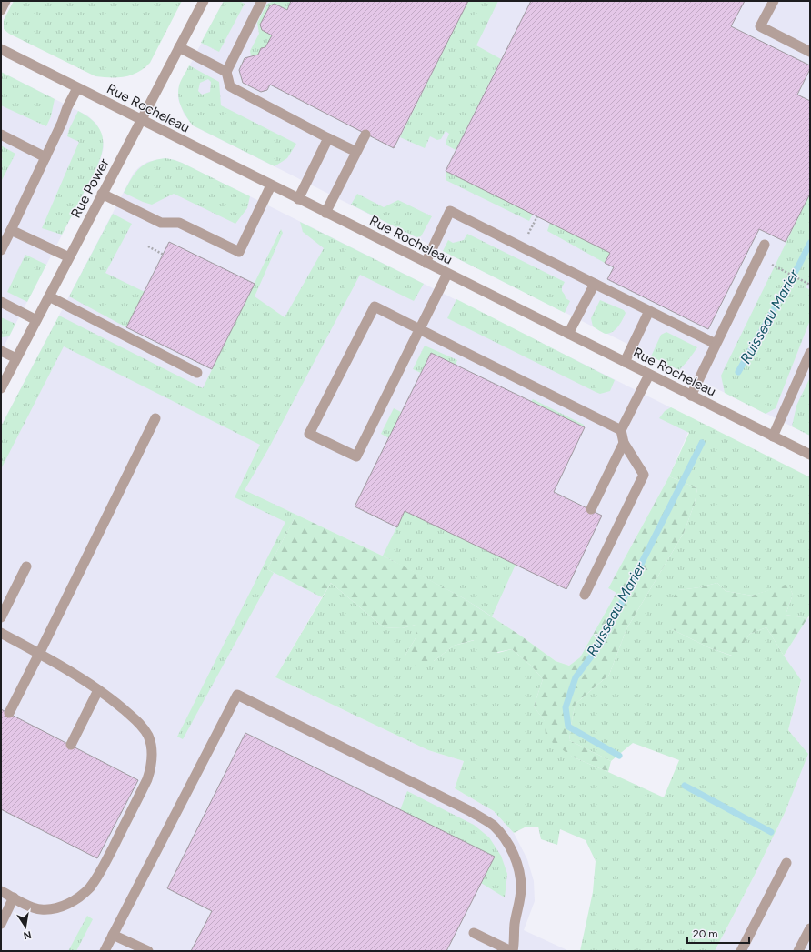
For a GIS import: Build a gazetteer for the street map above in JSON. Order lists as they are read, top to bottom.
{
  "streets": {
    "street": ["Rue Rocheleau", "Rue Power"]
  },
  "crossings": [
    ["Rue Rocheleau", "Rue Power"]
  ],
  "water": ["Ruisseau Marier"],
  "scale_bar": "20 m",
  "north": "bottom"
}
